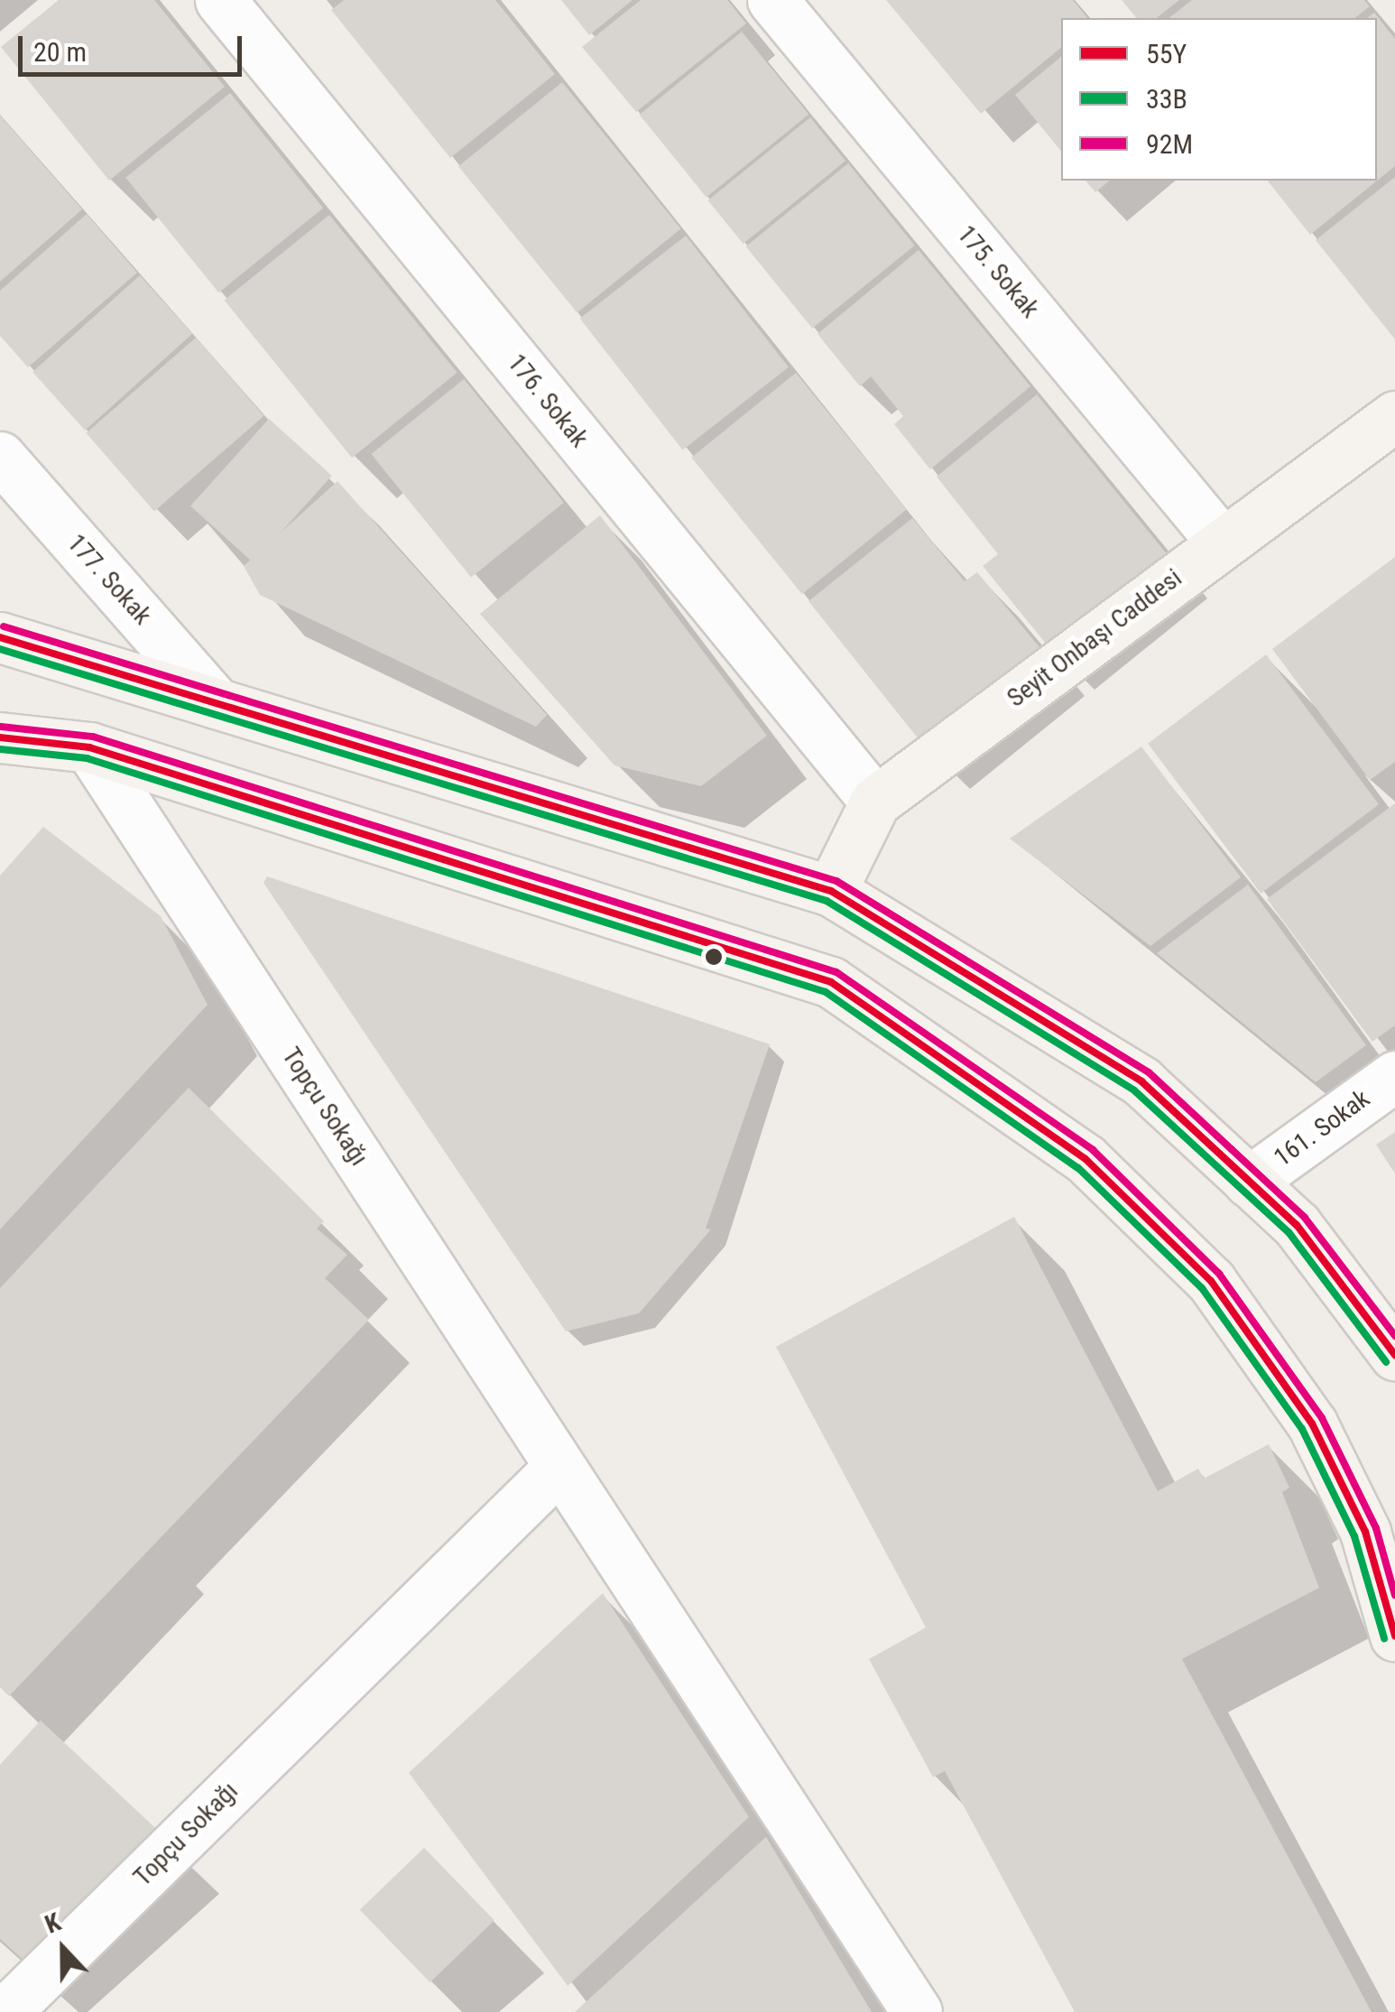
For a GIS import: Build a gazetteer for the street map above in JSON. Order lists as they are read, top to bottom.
{
  "streets": {
    "main road": ["Seyit Onbaşı Caddesi"],
    "street": [
      "175. Sokak",
      "176. Sokak",
      "177. Sokak",
      "Topçu Sokağı",
      "161. Sokak"
    ]
  },
  "crossings": [
    ["175. Sokak", "Seyit Onbaşı Caddesi"],
    ["176. Sokak", "Seyit Onbaşı Caddesi"]
  ],
  "lines": ["transit line 92M", "transit line 55Y", "transit line 33B"],
  "legend": ["55Y", "33B", "92M"],
  "scale_bar": "20 m",
  "north": "top"
}
